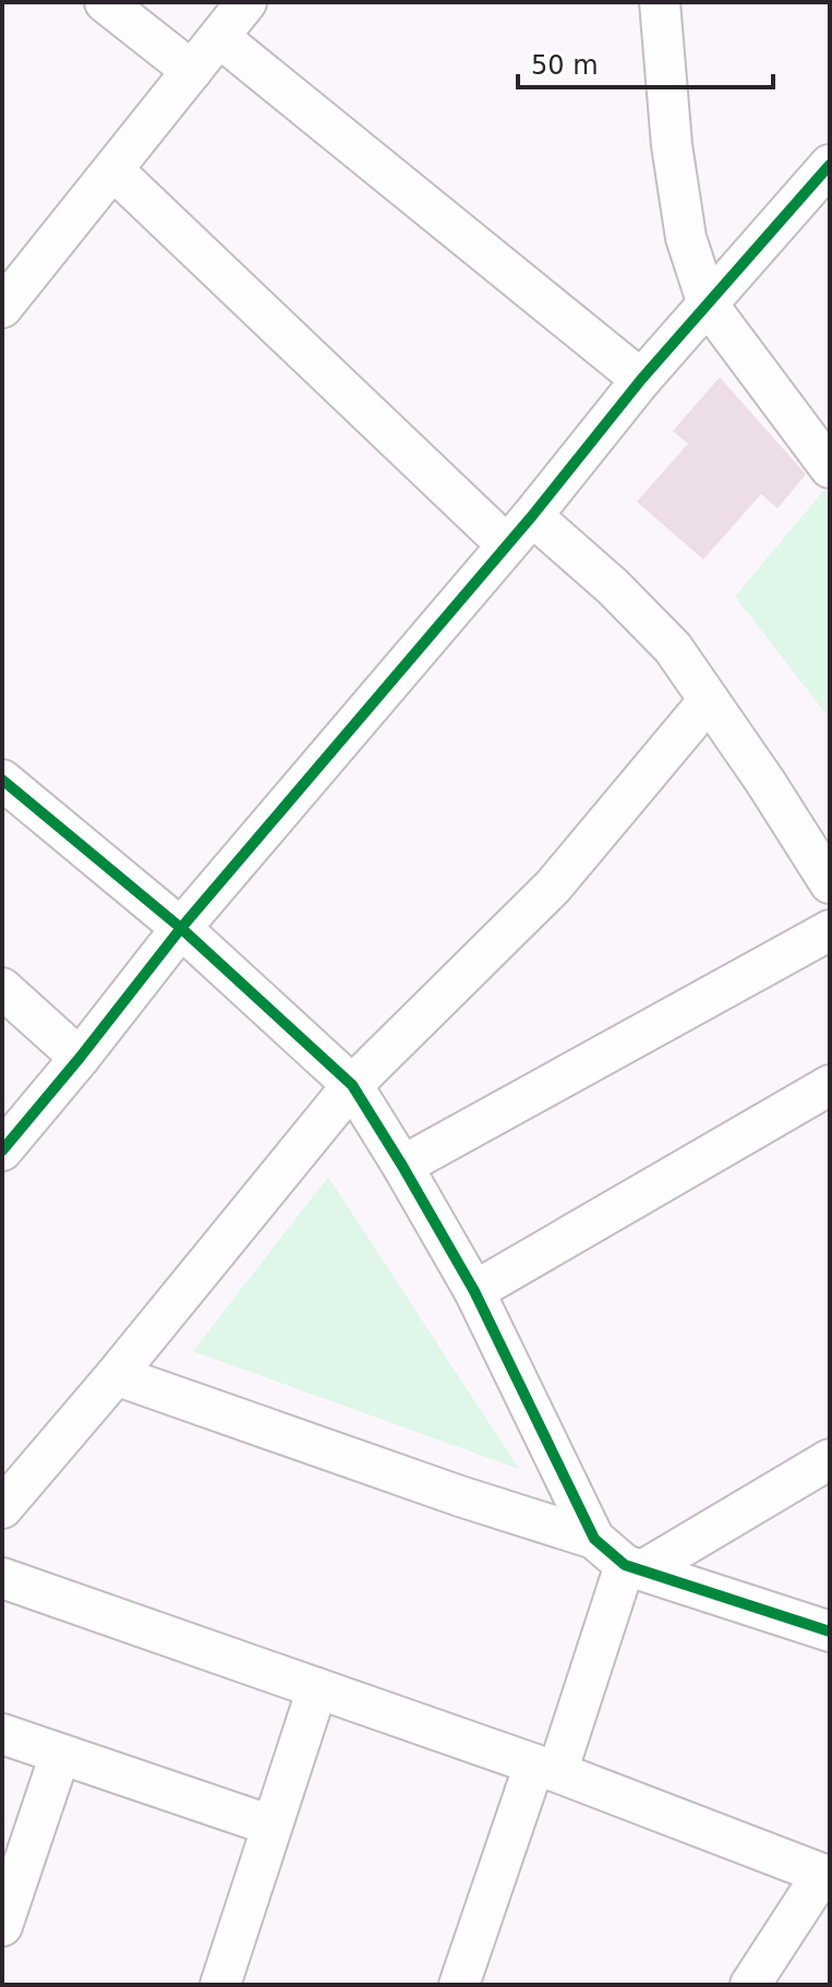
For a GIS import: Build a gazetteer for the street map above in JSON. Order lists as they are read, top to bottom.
{
  "scale_bar": "50 m"
}
